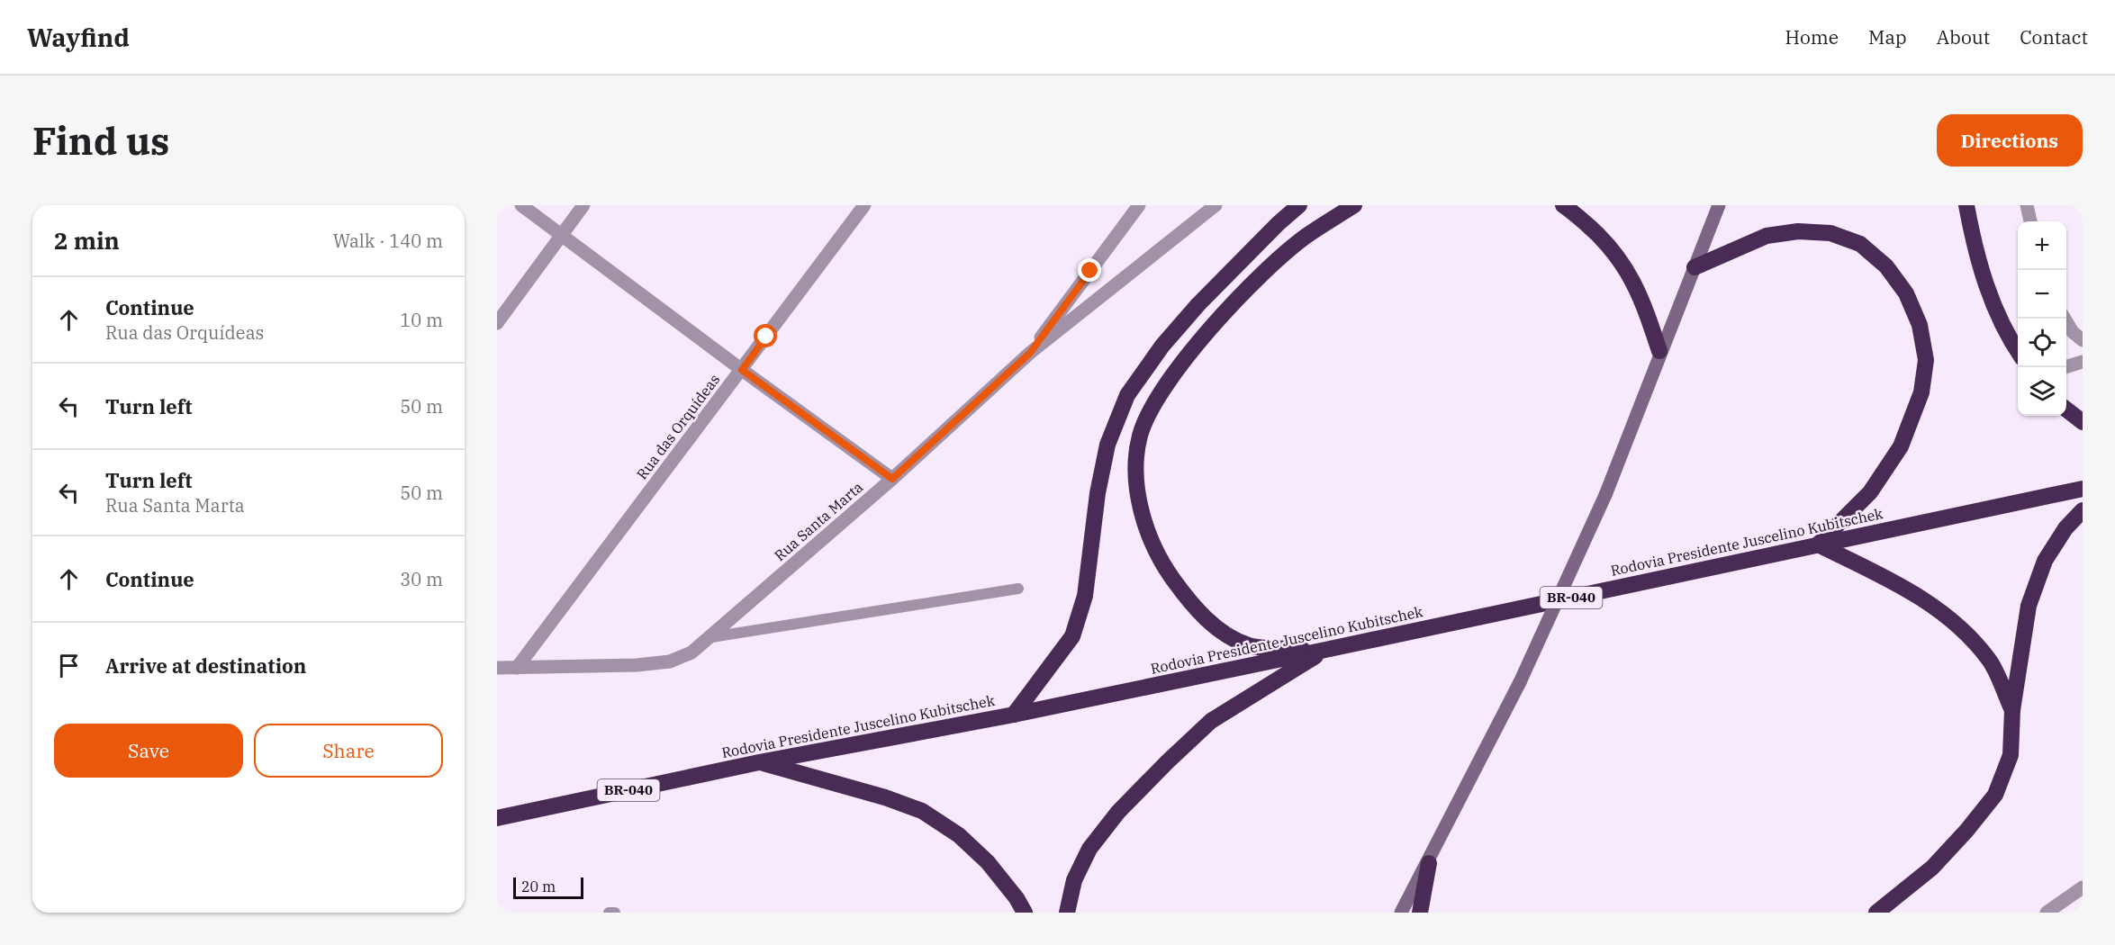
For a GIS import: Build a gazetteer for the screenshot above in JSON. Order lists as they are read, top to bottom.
{
  "streets": {
    "highway": ["Rodovia Presidente Juscelino Kubitschek", "BR-040"],
    "street": ["Rua das Orquídeas", "Rua Santa Marta"]
  },
  "crossings": [
    ["Rua das Orquídeas", "Rua Santa Marta"]
  ],
  "scale_bar": "20 m",
  "page": {
    "header": "Wayfind",
    "nav": [
      "Home",
      "Map",
      "About",
      "Contact"
    ],
    "buttons": [
      "Directions",
      ["Save", "Share"]
    ],
    "title": "Find us",
    "heading": ["2 min", "Walk · 140 m"],
    "map_buttons": ["+", "−"],
    "list": [
      ["Continue", "Rua das Orquídeas", "10 m"],
      ["Turn left", "50 m"],
      ["Turn left", "Rua Santa Marta", "50 m"],
      ["Continue", "30 m"],
      "Arrive at destination"
    ],
    "scale": "20 m"
  }
}
